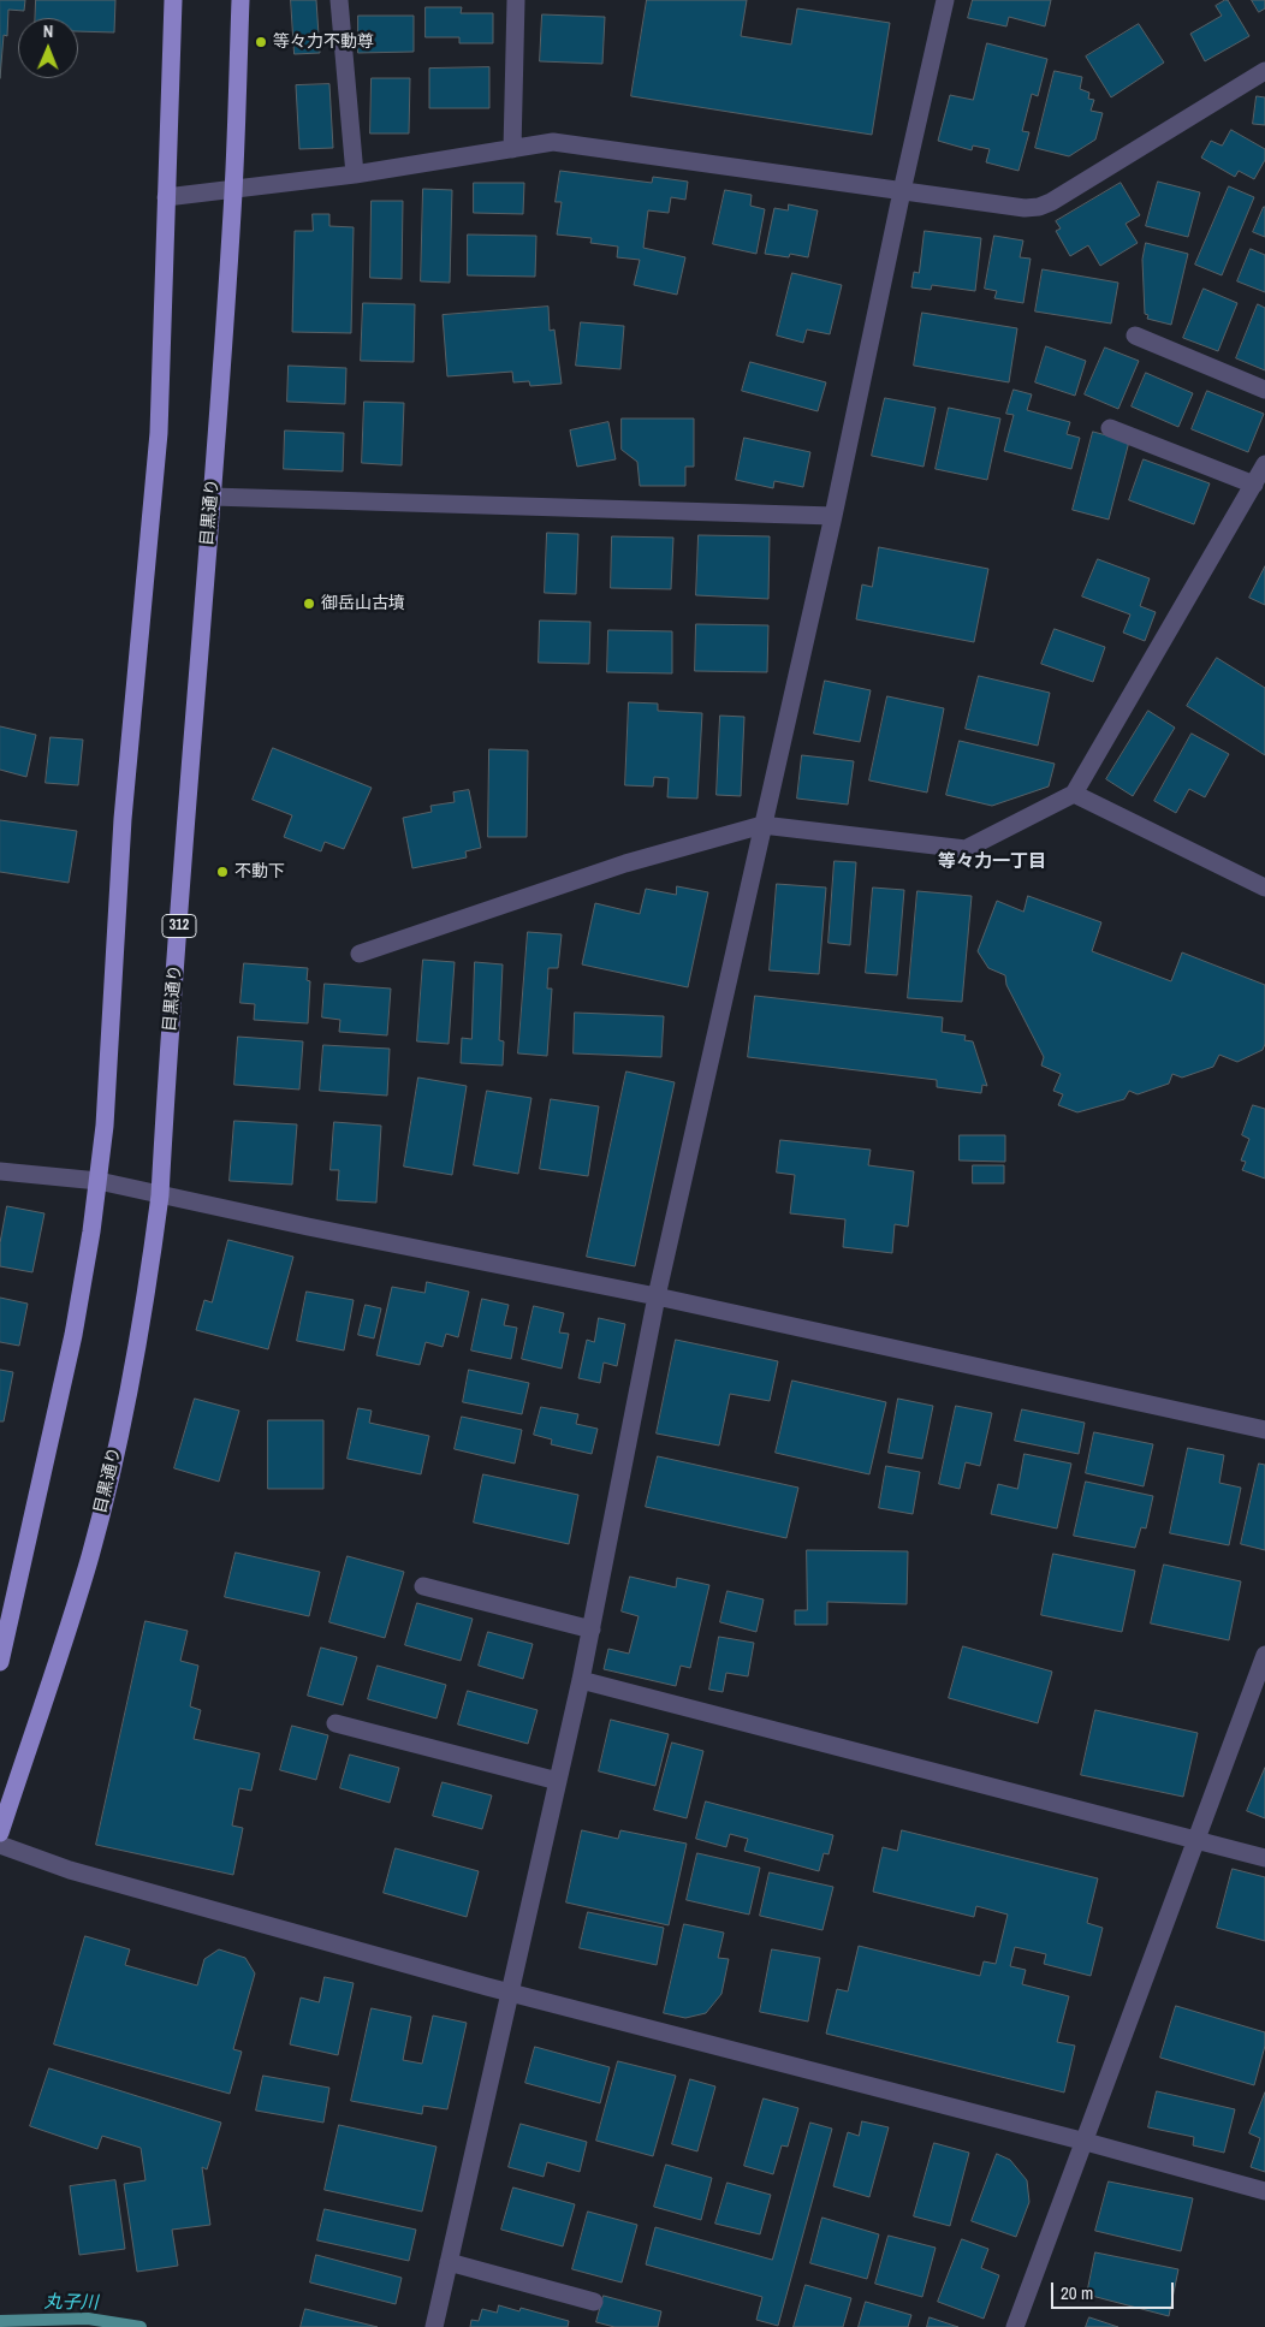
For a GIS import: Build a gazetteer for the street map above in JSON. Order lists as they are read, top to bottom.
{
  "streets": {
    "main road": ["目黒通り", "312"]
  },
  "districts": ["等々力一丁目"],
  "water": ["丸子川"],
  "places": ["等々力不動尊", "御岳山古墳", "不動下"],
  "scale_bar": "20 m",
  "north": "top"
}
